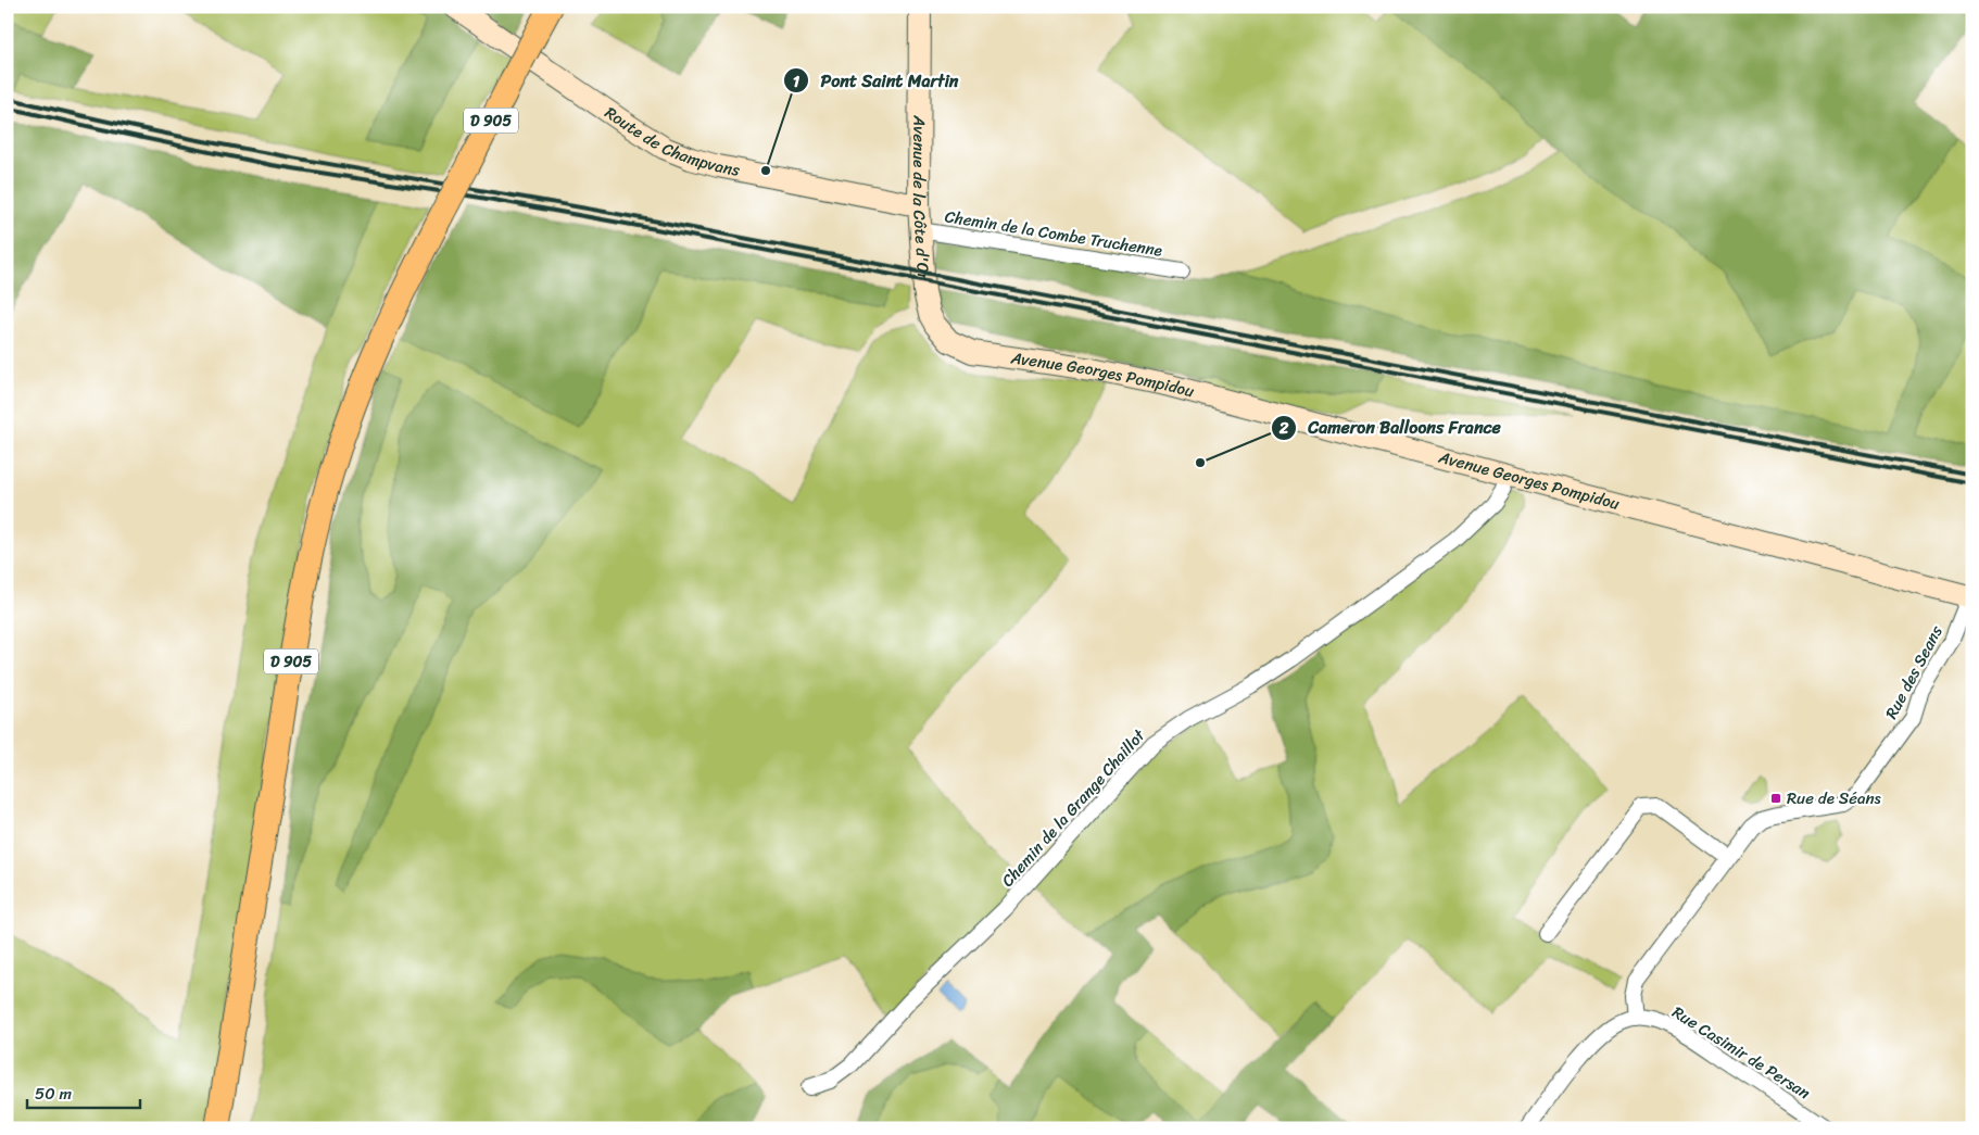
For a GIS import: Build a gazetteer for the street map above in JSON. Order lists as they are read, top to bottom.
{
  "streets": {
    "main road": [
      "D 905",
      "Route de Champvans",
      "Avenue de la Côte d'Or",
      "Avenue Georges Pompidou"
    ],
    "street": [
      "Chemin de la Combe Truchenne",
      "Rue des Seans",
      "Chemin de la Grange Chaillot",
      "Rue Casimir de Persan"
    ]
  },
  "crossings": [
    ["Route de Champvans", "Avenue de la Côte d'Or"],
    ["Avenue de la Côte d'Or", "Chemin de la Combe Truchenne"],
    ["Avenue de la Côte d'Or", "Avenue Georges Pompidou"],
    ["Avenue Georges Pompidou", "Rue des Seans"],
    ["Avenue Georges Pompidou", "Chemin de la Grange Chaillot"],
    ["Rue des Seans", "Rue Casimir de Persan"]
  ],
  "places": {
    "other": ["Pont Saint Martin", "Cameron Balloons France"],
    "transit": ["Rue de Séans"]
  },
  "scale_bar": "50 m"
}
